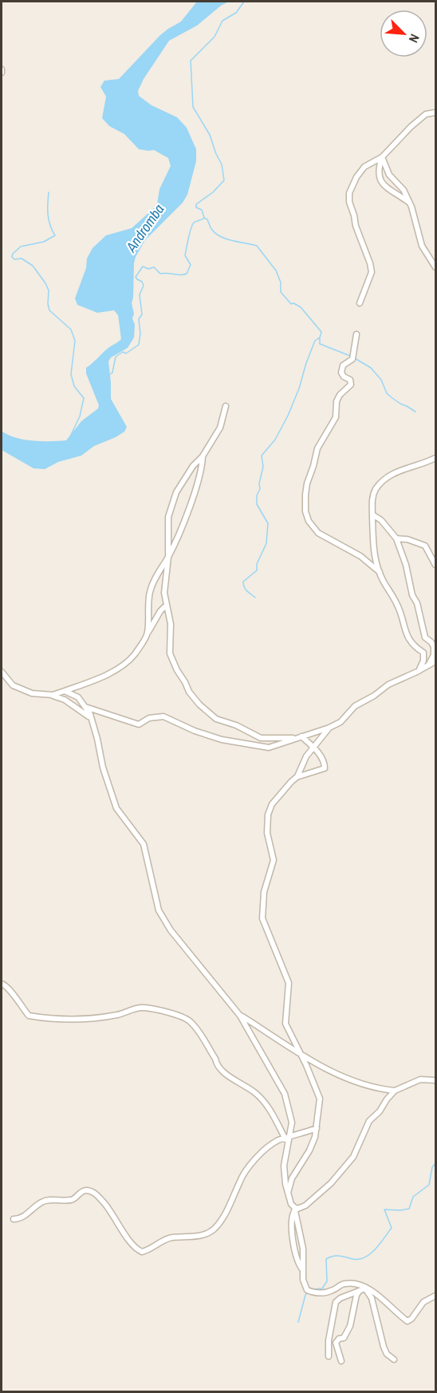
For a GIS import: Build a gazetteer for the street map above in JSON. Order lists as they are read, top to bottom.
{
  "water": ["Andromba"],
  "north": "bottom right"
}
